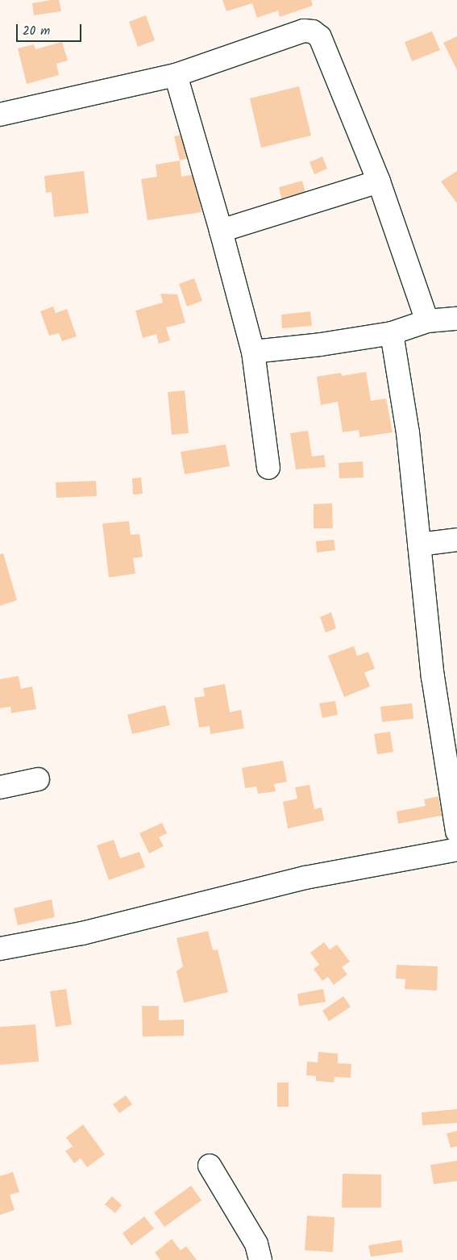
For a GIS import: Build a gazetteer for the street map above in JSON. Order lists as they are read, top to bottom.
{
  "scale_bar": "20 m"
}
